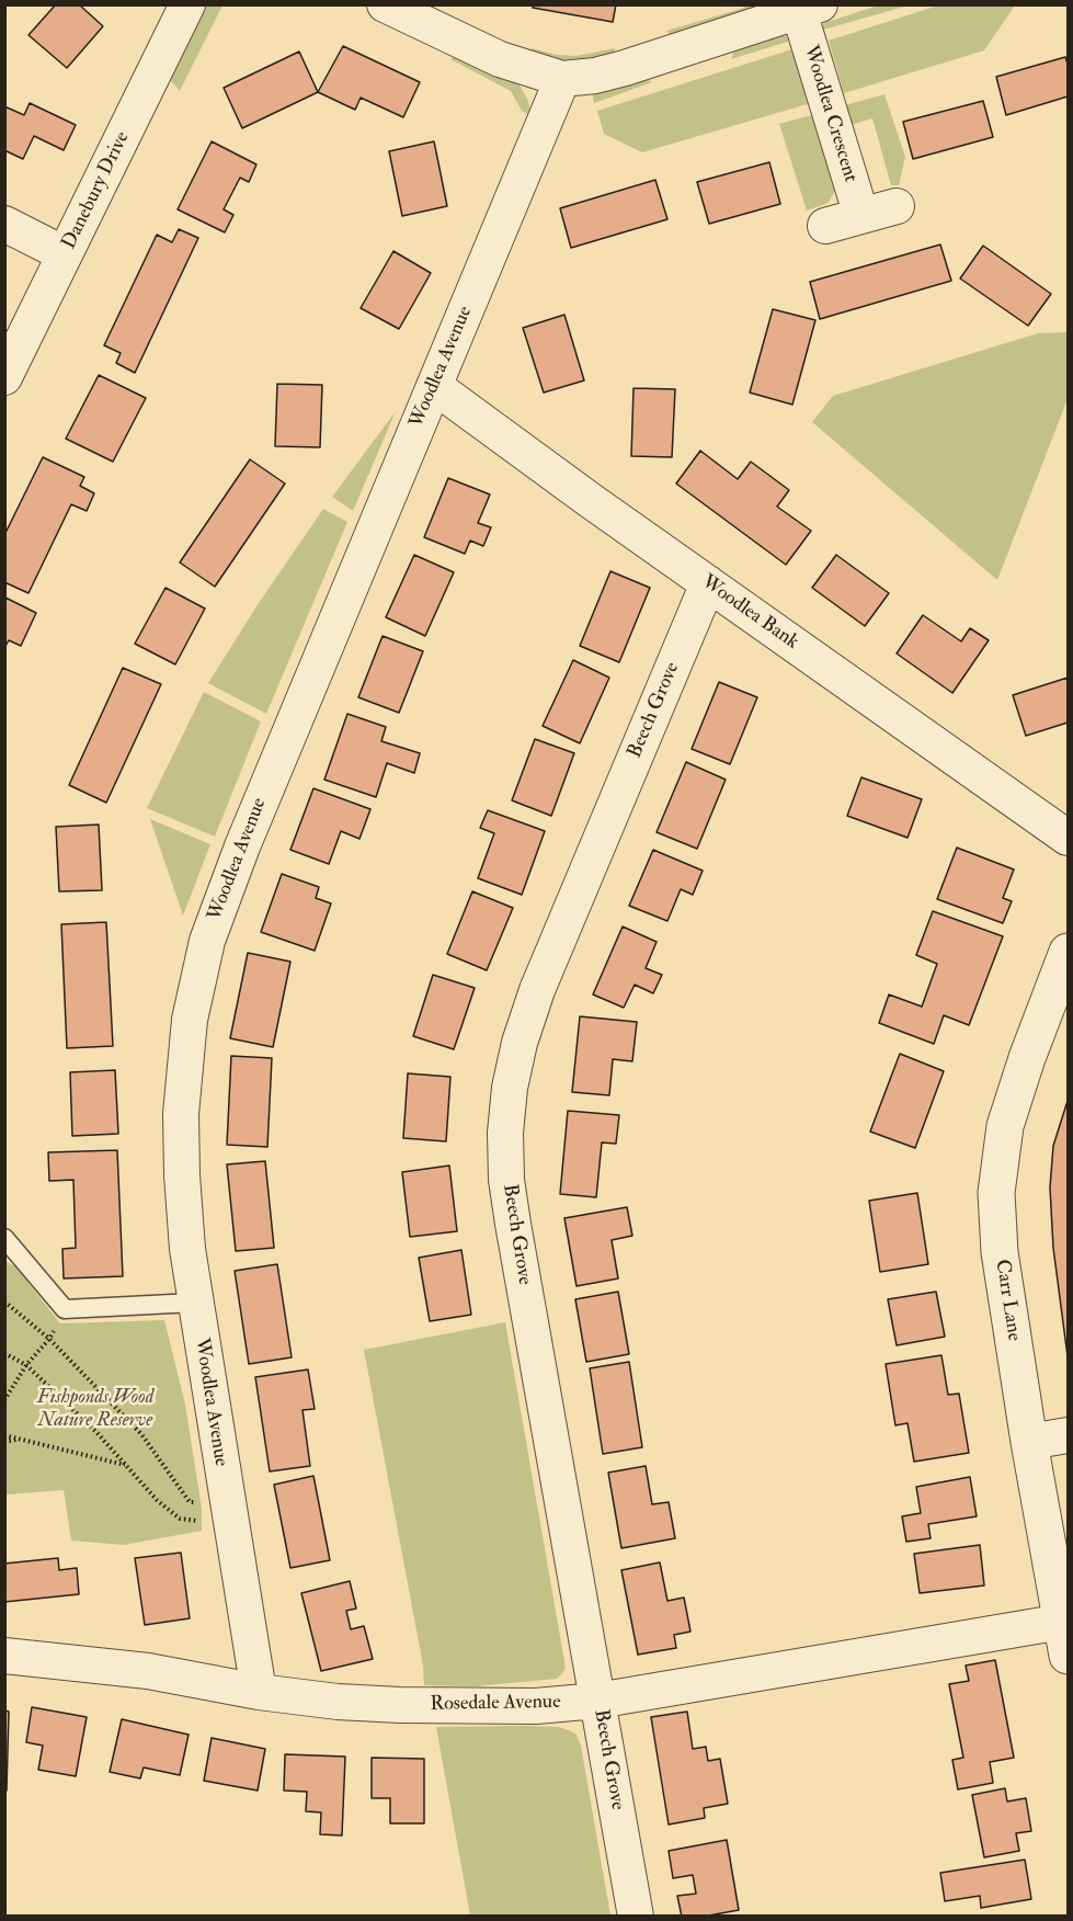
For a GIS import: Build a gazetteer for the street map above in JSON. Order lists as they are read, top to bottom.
{
  "streets": {
    "street": [
      "Woodlea Crescent",
      "Danebury Drive",
      "Woodlea Avenue",
      "Woodlea Bank",
      "Beech Grove",
      "Carr Lane",
      "Rosedale Avenue"
    ]
  },
  "crossings": [
    ["Woodlea Avenue", "Woodlea Bank"],
    ["Woodlea Avenue", "Rosedale Avenue"],
    ["Woodlea Bank", "Beech Grove"],
    ["Beech Grove", "Rosedale Avenue"],
    ["Carr Lane", "Rosedale Avenue"]
  ],
  "parks": ["Fishponds Wood Nature Reserve"]
}
